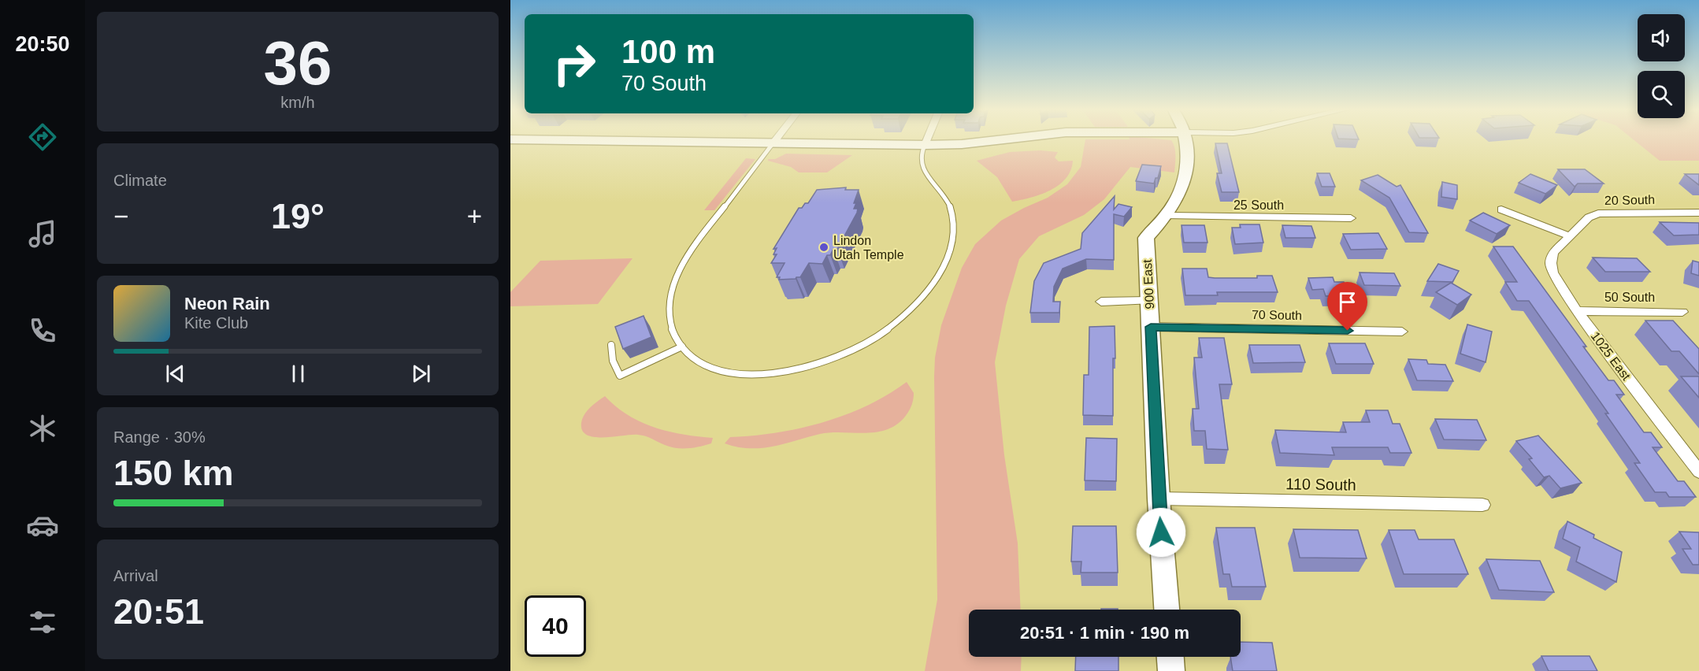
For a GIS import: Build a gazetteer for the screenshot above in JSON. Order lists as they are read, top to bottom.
{
  "streets": {
    "street": [
      "20 South",
      "25 South",
      "900 East",
      "50 South",
      "70 South",
      "1025 East",
      "110 South"
    ]
  },
  "crossings": [
    ["20 South", "1025 East"],
    ["25 South", "900 East"],
    ["900 East", "70 South"],
    ["900 East", "110 South"],
    ["50 South", "1025 East"]
  ],
  "places": ["Lindon Utah Temple"],
  "page": {
    "tabs": "20:50",
    "tile": [
      ["36", "km/h"],
      "Climate",
      ["Range · 30%", "150 km"],
      ["Arrival", "20:51"]
    ],
    "turn": ["100 m", "70 South"],
    "heat": ["−", "19°", "+"],
    "song": ["Neon Rain", "Kite Club"],
    "limit": "40",
    "trip": "20:51 · 1 min · 190 m"
  }
}
